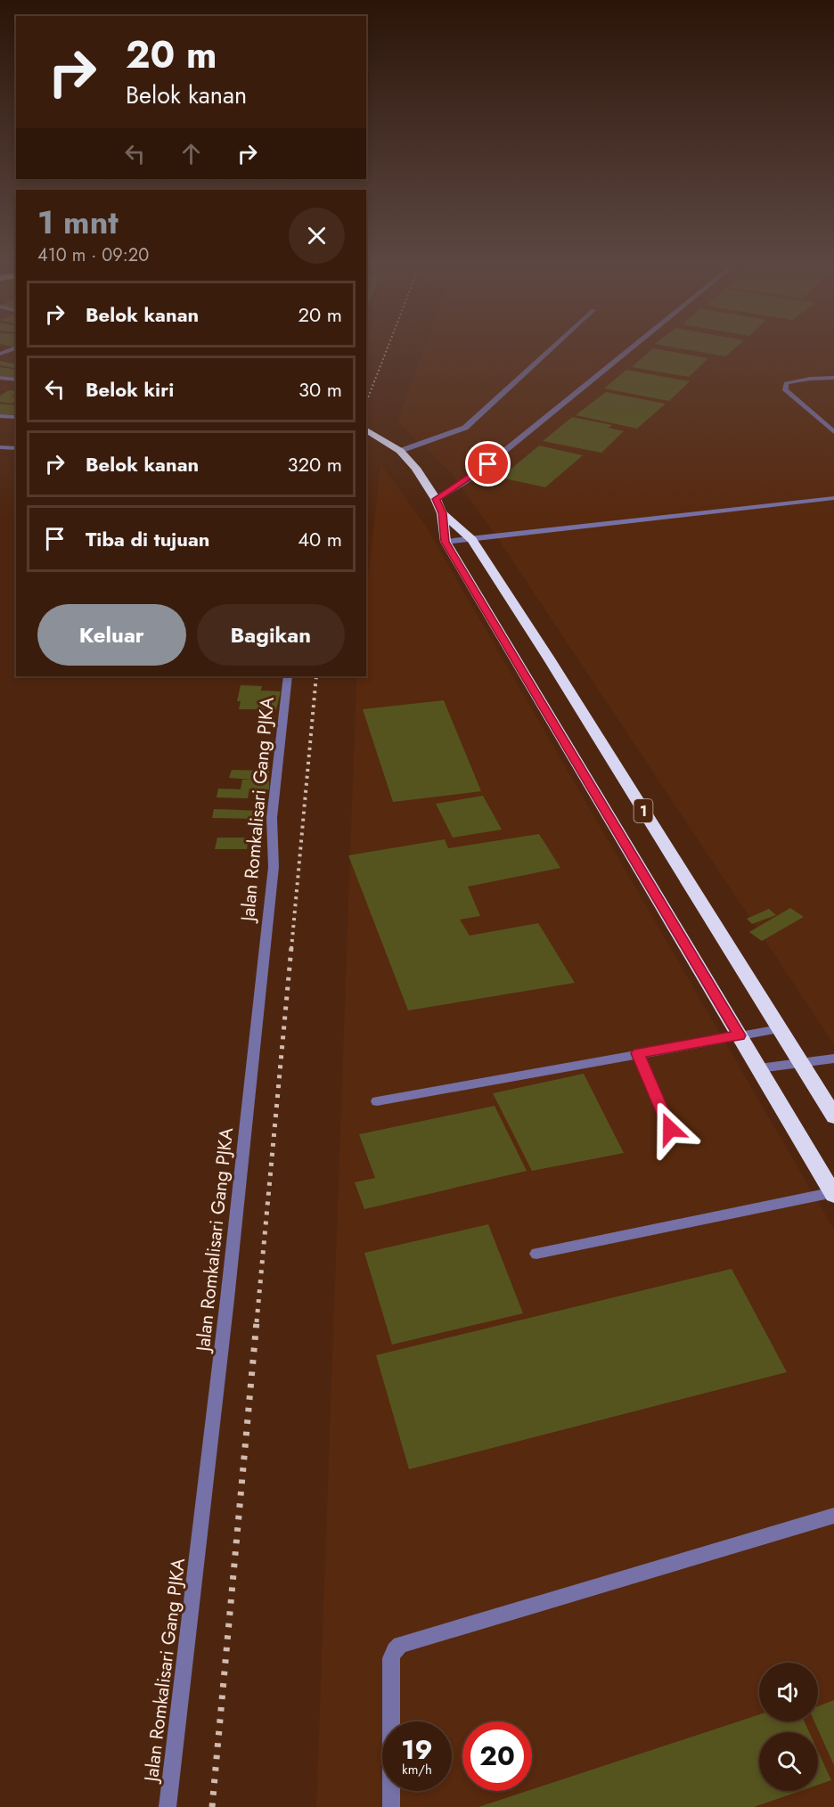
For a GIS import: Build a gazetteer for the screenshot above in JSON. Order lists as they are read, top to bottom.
{
  "streets": {
    "highway": ["1"],
    "street": ["Jalan Romkalisari Gang PJKA"]
  },
  "page": {
    "turn": ["20 m", "Belok kanan"],
    "heading": ["1 mnt", "410 m · 09:20"],
    "list": [
      {
        "name": "Belok kanan",
        "value": "20 m"
      },
      {
        "name": "Belok kiri",
        "value": "30 m"
      },
      {
        "name": "Belok kanan",
        "value": "320 m"
      },
      {
        "name": "Tiba di tujuan",
        "value": "40 m"
      }
    ],
    "buttons": ["Keluar", "Bagikan"],
    "speed": "19 km/h",
    "limit": "20"
  }
}
